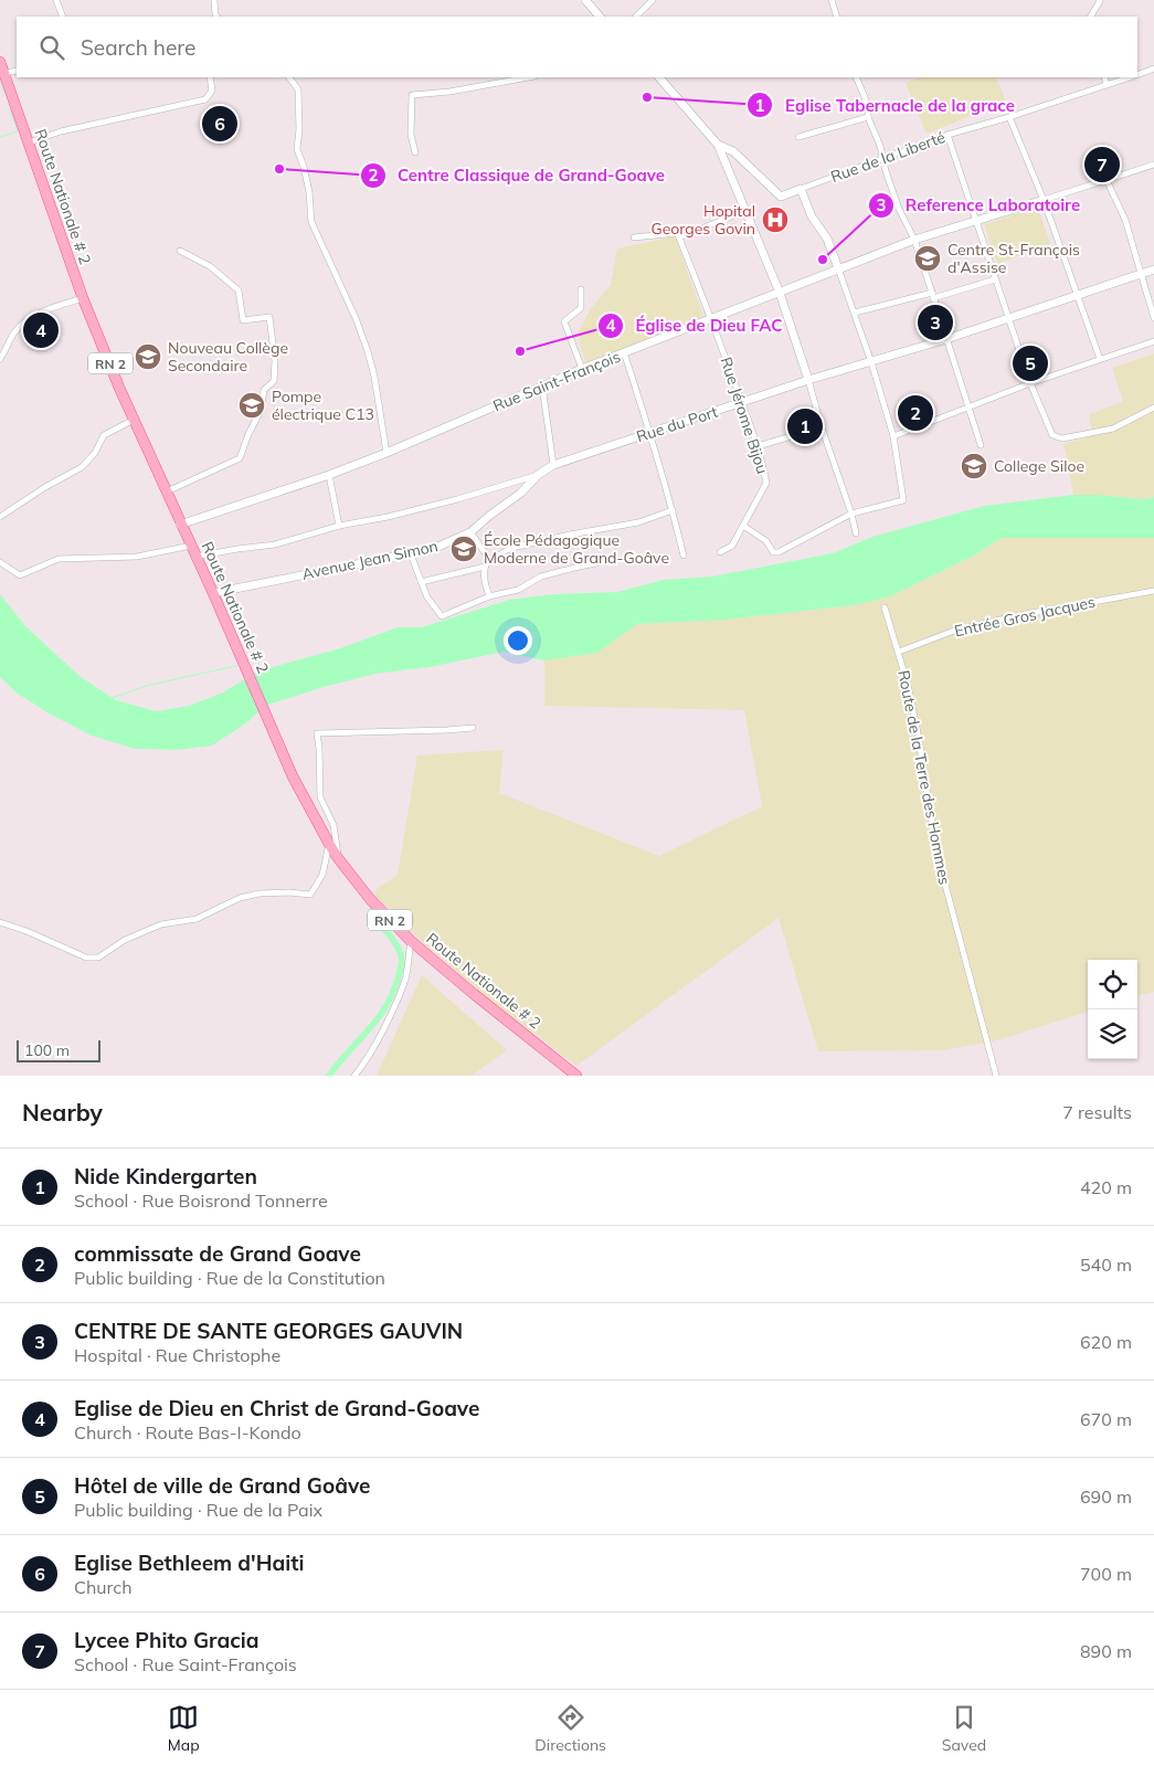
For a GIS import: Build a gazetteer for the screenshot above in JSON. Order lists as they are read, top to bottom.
{
  "streets": {
    "main road": ["Route Nationale # 2", "RN 2"],
    "street": [
      "Rue de la Liberté",
      "Rue Saint-François",
      "Rue Jérome Bijou",
      "Rue du Port",
      "Avenue Jean Simon",
      "Entrée Gros Jacques",
      "Route de la Terre des Hommes"
    ]
  },
  "crossings": [
    ["Route Nationale # 2", "Rue Saint-François"],
    ["Route Nationale # 2", "Rue du Port"],
    ["Route Nationale # 2", "Avenue Jean Simon"],
    ["Rue Saint-François", "Rue Jérome Bijou"],
    ["Rue Jérome Bijou", "Rue du Port"],
    ["Rue du Port", "Avenue Jean Simon"],
    ["Entrée Gros Jacques", "Route de la Terre des Hommes"]
  ],
  "places": {
    "other": [
      "Eglise Tabernacle de la grace",
      "Centre Classique de Grand-Goave",
      "Reference Laboratoire",
      "Église de Dieu FAC"
    ],
    "hospital": ["Hopital Georges Govin"],
    "school or university": [
      "Centre St-François d'Assise",
      "Nouveau Collège Secondaire",
      "Pompe électrique C13",
      "College Siloe",
      "École Pédagogique Moderne de Grand-Goâve"
    ]
  },
  "scale_bar": "100 m",
  "page": {
    "search": "Search here",
    "pins": [
      "6",
      "7",
      "3",
      "4",
      "5",
      "2",
      "1"
    ],
    "scale": "100 m",
    "heading": ["Nearby", "7 results"],
    "list": [
      {
        "mark": "1",
        "name": "Nide Kindergarten",
        "note": "School · Rue Boisrond Tonnerre",
        "value": "420 m"
      },
      {
        "mark": "2",
        "name": "commissate de Grand Goave",
        "note": "Public building · Rue de la Constitution",
        "value": "540 m"
      },
      {
        "mark": "3",
        "name": "CENTRE DE SANTE GEORGES GAUVIN",
        "note": "Hospital · Rue Christophe",
        "value": "620 m"
      },
      {
        "mark": "4",
        "name": "Eglise de Dieu en Christ de Grand-Goave",
        "note": "Church · Route Bas-I-Kondo",
        "value": "670 m"
      },
      {
        "mark": "5",
        "name": "Hôtel de ville de Grand Goâve",
        "note": "Public building · Rue de la Paix",
        "value": "690 m"
      },
      {
        "mark": "6",
        "name": "Eglise Bethleem d'Haiti",
        "note": "Church",
        "value": "700 m"
      },
      {
        "mark": "7",
        "name": "Lycee Phito Gracia",
        "note": "School · Rue Saint-François",
        "value": "890 m"
      }
    ],
    "nav": ["Map", "Directions", "Saved"]
  }
}
